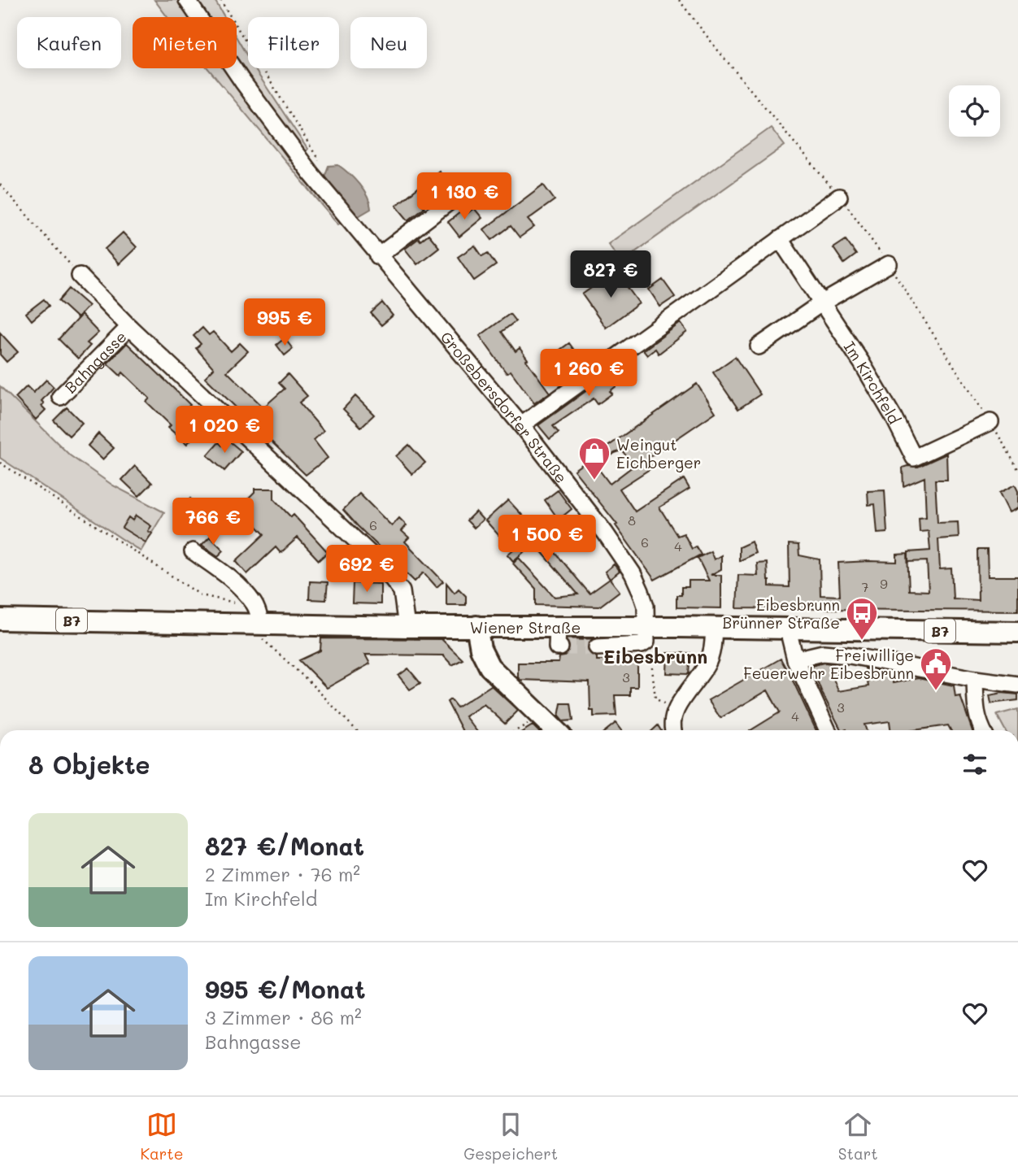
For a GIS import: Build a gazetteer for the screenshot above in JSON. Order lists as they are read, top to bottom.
{
  "streets": {
    "main road": ["B7", "Wiener Straße"],
    "street": ["Bahngasse", "Im Kirchfeld", "Großebersdorfer Straße"]
  },
  "crossings": [
    ["Bahngasse", "Wiener Straße"],
    ["Großebersdorfer Straße", "Wiener Straße"],
    ["B7", "Wiener Straße"]
  ],
  "districts": ["Eibesbrunn"],
  "places": {
    "shop": ["Weingut Eichberger"],
    "bus stop": ["Eibesbrunn Brünner Straße"],
    "public building": ["Freiwillige Feuerwehr Eibesbrunn"]
  },
  "house_numbers": [
    "8",
    "6",
    "6",
    "4",
    "9",
    "7",
    "3",
    "3",
    "4"
  ],
  "page": {
    "chip": [
      "Kaufen",
      "Mieten",
      "Filter",
      "Neu"
    ],
    "price": [
      "1 130 €",
      "827 €",
      "995 €",
      "1 260 €",
      "1 020 €",
      "766 €",
      "1 500 €",
      "692 €"
    ],
    "heading": "8 Objekte",
    "list": [
      {
        "name": "827 €/Monat",
        "note": "2 Zimmer · 76 m² · Im Kirchfeld"
      },
      {
        "name": "995 €/Monat",
        "note": "3 Zimmer · 86 m² · Bahngasse"
      }
    ],
    "tabs": ["Karte", "Gespeichert", "Start"]
  }
}
